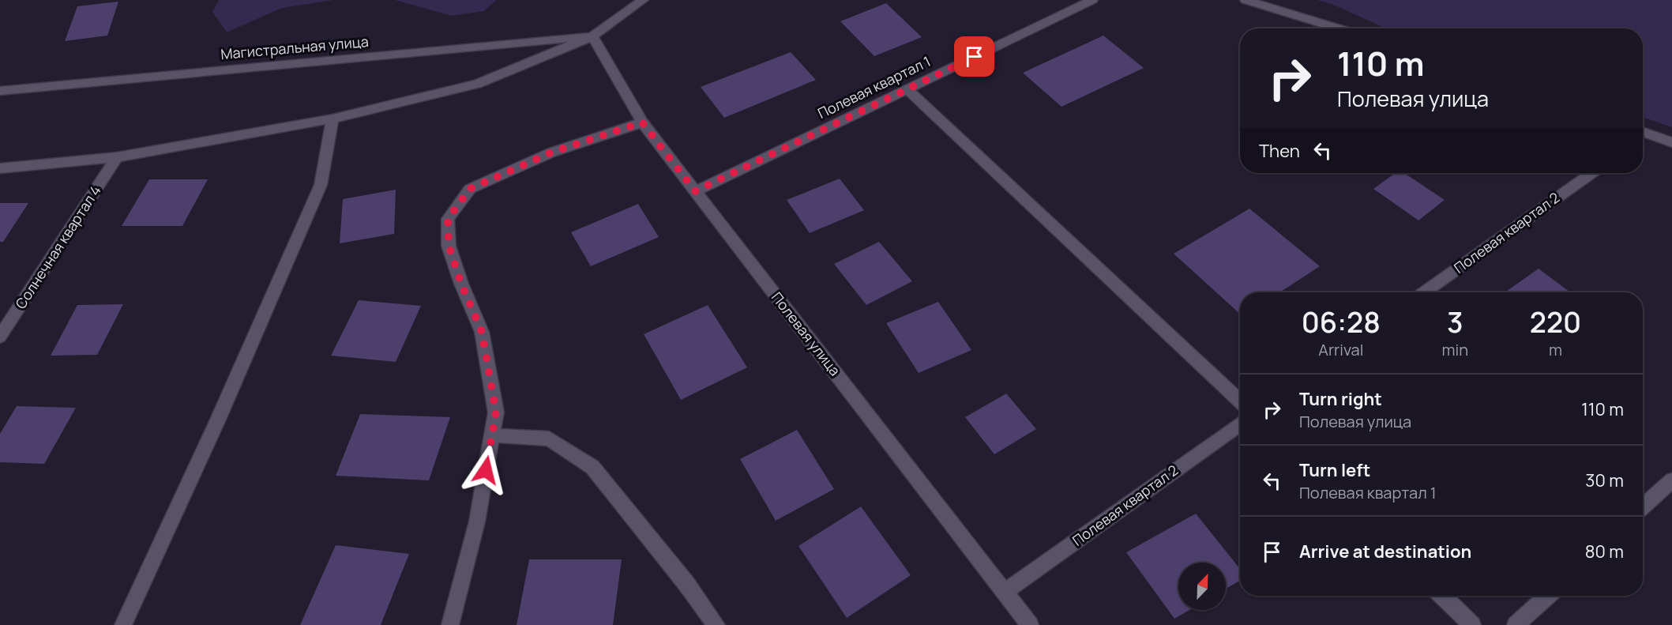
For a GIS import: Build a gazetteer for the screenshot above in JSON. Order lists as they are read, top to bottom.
{
  "streets": {
    "street": [
      "Магистральная улица",
      "Полевая квартал 1",
      "Полевая квартал 2",
      "Солнечная квартал 4",
      "Полевая улица"
    ]
  },
  "crossings": [
    ["Магистральная улица", "Полевая улица"],
    ["Полевая квартал 1", "Полевая улица"],
    ["Полевая квартал 2", "Полевая улица"]
  ],
  "north": "top right",
  "page": {
    "turn": ["110 m", "Полевая улица"],
    "then": "Then",
    "eta": [
      "06:28",
      "Arrival",
      "3",
      "min",
      "220",
      "m"
    ],
    "list": [
      {
        "name": "Turn right",
        "note": "Полевая улица",
        "value": "110 m"
      },
      {
        "name": "Turn left",
        "note": "Полевая квартал 1",
        "value": "30 m"
      },
      {
        "name": "Arrive at destination",
        "value": "80 m"
      }
    ]
  }
}
